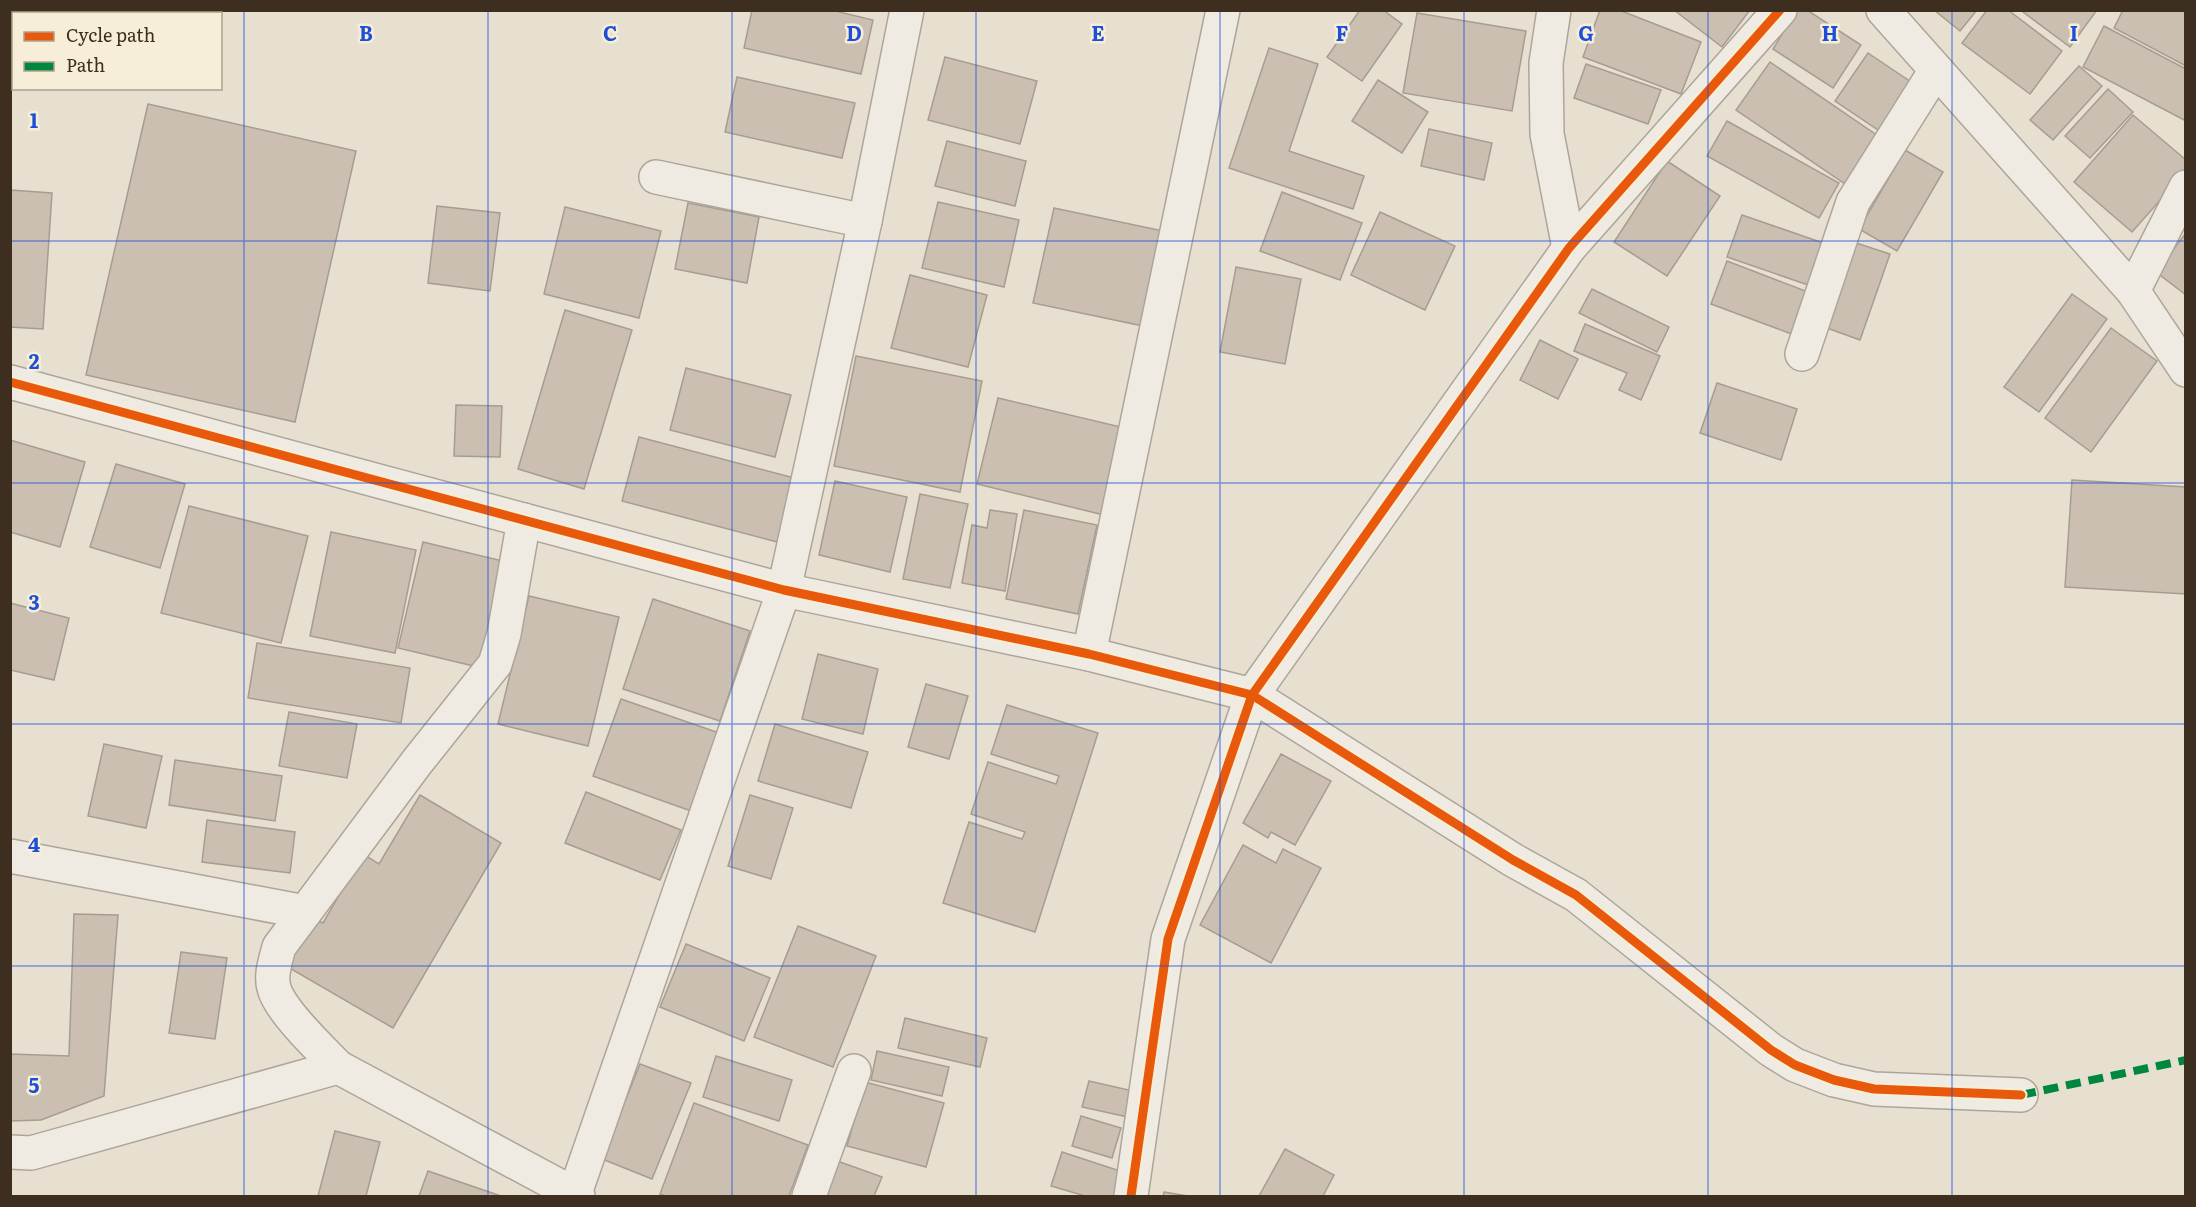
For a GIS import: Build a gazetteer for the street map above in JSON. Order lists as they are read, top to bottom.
{
  "legend": ["Cycle path", "Path"],
  "grid": {
    "columns": [
      "B",
      "C",
      "D",
      "E",
      "F",
      "G",
      "H",
      "I"
    ],
    "rows": [
      "1",
      "2",
      "3",
      "4",
      "5"
    ]
  }
}
